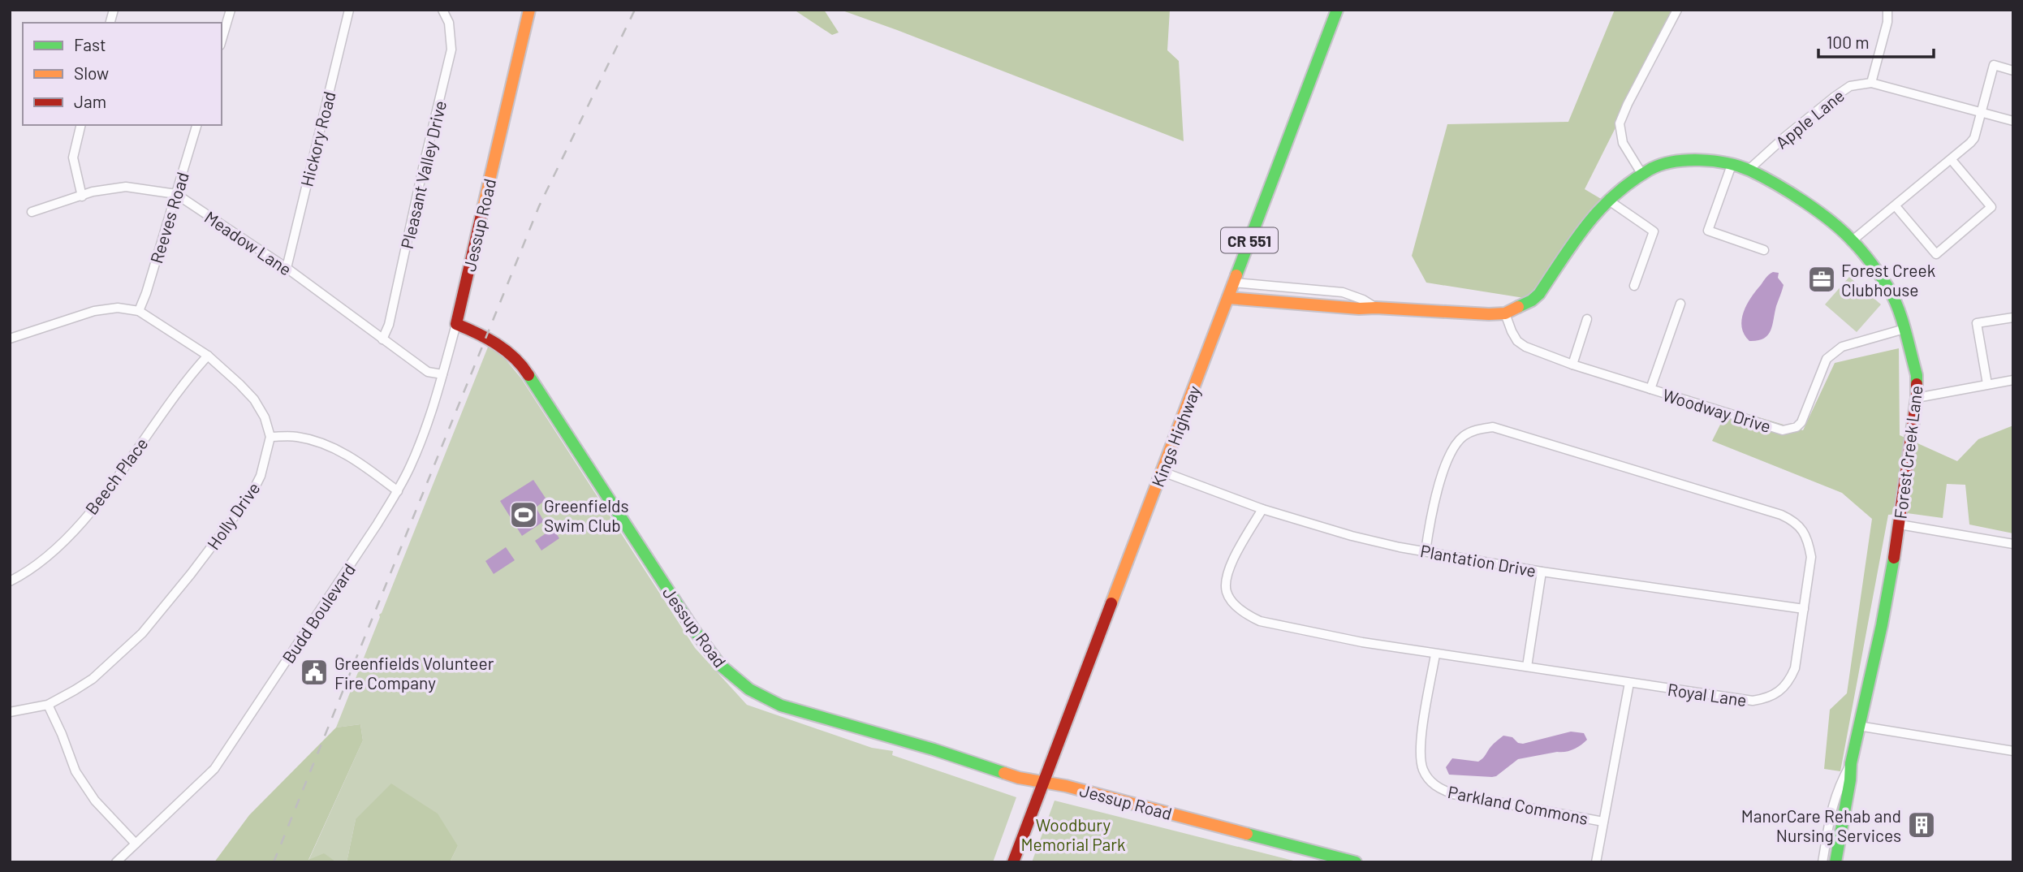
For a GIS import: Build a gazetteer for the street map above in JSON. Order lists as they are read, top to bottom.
{
  "streets": {
    "street": [
      "Apple Lane",
      "Hickory Road",
      "Pleasant Valley Drive",
      "Reeves Road",
      "Jessup Road",
      "CR 551",
      "Meadow Lane",
      "Woodway Drive",
      "Kings Highway",
      "Forest Creek Lane",
      "Beech Place",
      "Holly Drive",
      "Plantation Drive",
      "Budd Boulevard",
      "Royal Lane",
      "Parkland Commons"
    ]
  },
  "crossings": [
    ["Apple Lane", "Forest Creek Lane"],
    ["Hickory Road", "Meadow Lane"],
    ["Pleasant Valley Drive", "Meadow Lane"],
    ["Reeves Road", "Meadow Lane"],
    ["Jessup Road", "Kings Highway"],
    ["Jessup Road", "Budd Boulevard"],
    ["Meadow Lane", "Budd Boulevard"],
    ["Woodway Drive", "Forest Creek Lane"],
    ["Kings Highway", "Forest Creek Lane"],
    ["Kings Highway", "Plantation Drive"],
    ["Plantation Drive", "Royal Lane"],
    ["Royal Lane", "Parkland Commons"]
  ],
  "parks": ["Woodbury Memorial Park"],
  "places": {
    "office": ["Forest Creek Clubhouse"],
    "sports": ["Greenfields Swim Club"],
    "public building": ["Greenfields Volunteer Fire Company"],
    "building": ["ManorCare Rehab and Nursing Services"]
  },
  "legend": ["Fast", "Slow", "Jam"],
  "scale_bar": "100 m"
}
